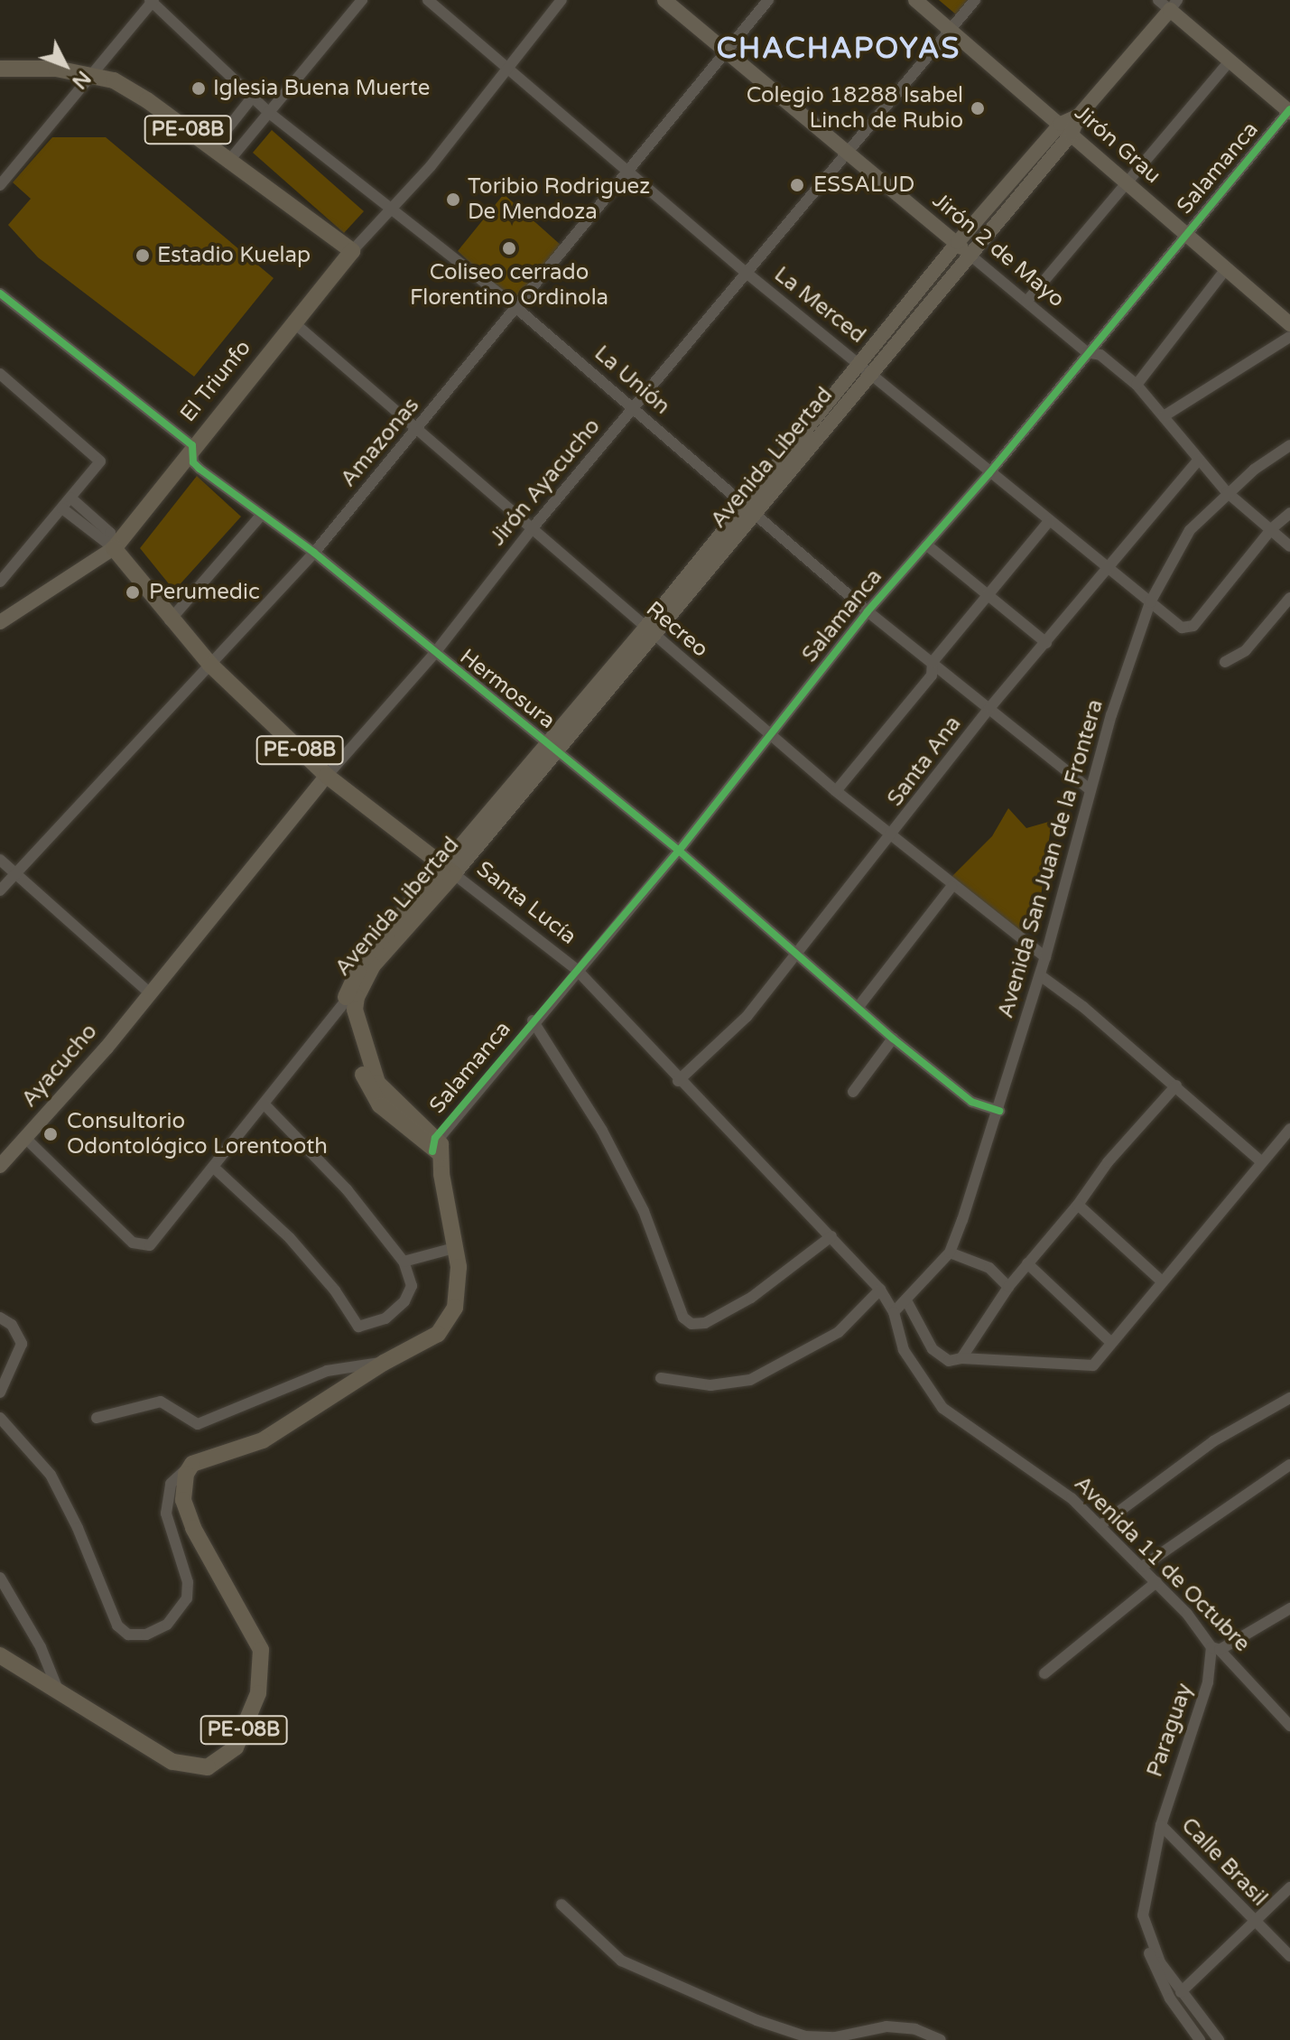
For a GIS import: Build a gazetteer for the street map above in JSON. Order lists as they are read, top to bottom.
{
  "streets": {
    "highway": [
      "PE-08B",
      "El Triunfo",
      "Avenida Libertad",
      "Santa Lucía"
    ],
    "main road": [
      "Jirón Grau",
      "Jirón 2 de Mayo",
      "Jirón Ayacucho",
      "Ayacucho"
    ],
    "street": [
      "Salamanca",
      "La Merced",
      "La Unión",
      "Amazonas",
      "Recreo",
      "Hermosura",
      "Santa Ana",
      "Avenida San Juan de la Frontera",
      "Avenida 11 de Octubre",
      "Paraguay",
      "Calle Brasil"
    ]
  },
  "crossings": [
    ["PE-08B", "El Triunfo"],
    ["Jirón Grau", "Salamanca"],
    ["Jirón Grau", "Avenida Libertad"],
    ["Jirón Grau", "Jirón Ayacucho"],
    ["Salamanca", "Jirón 2 de Mayo"],
    ["Salamanca", "La Merced"],
    ["Salamanca", "La Unión"],
    ["Salamanca", "Recreo"],
    ["Salamanca", "Hermosura"],
    ["Salamanca", "Santa Lucía"],
    ["Jirón 2 de Mayo", "La Merced"],
    ["Jirón 2 de Mayo", "Amazonas"],
    ["Jirón 2 de Mayo", "Avenida Libertad"],
    ["Jirón 2 de Mayo", "Jirón Ayacucho"],
    ["Jirón 2 de Mayo", "Santa Ana"],
    ["Jirón 2 de Mayo", "Avenida San Juan de la Frontera"],
    ["La Merced", "El Triunfo"],
    ["La Merced", "Amazonas"],
    ["La Merced", "Avenida Libertad"],
    ["La Merced", "Jirón Ayacucho"],
    ["La Merced", "Santa Ana"],
    ["La Merced", "Avenida San Juan de la Frontera"],
    ["La Unión", "El Triunfo"],
    ["La Unión", "Amazonas"],
    ["La Unión", "Avenida Libertad"],
    ["La Unión", "Jirón Ayacucho"],
    ["La Unión", "Santa Ana"],
    ["La Unión", "Avenida San Juan de la Frontera"],
    ["El Triunfo", "Recreo"],
    ["El Triunfo", "Hermosura"],
    ["El Triunfo", "Santa Lucía"],
    ["Amazonas", "Recreo"],
    ["Amazonas", "Hermosura"],
    ["Amazonas", "Santa Lucía"],
    ["Avenida Libertad", "Recreo"],
    ["Avenida Libertad", "Hermosura"],
    ["Avenida Libertad", "Santa Lucía"],
    ["Jirón Ayacucho", "Recreo"],
    ["Jirón Ayacucho", "Hermosura"],
    ["Jirón Ayacucho", "Santa Lucía"],
    ["Jirón Ayacucho", "Ayacucho"],
    ["Recreo", "Santa Ana"],
    ["Recreo", "Avenida San Juan de la Frontera"],
    ["Hermosura", "Santa Ana"],
    ["Hermosura", "Avenida San Juan de la Frontera"],
    ["Santa Ana", "Santa Lucía"],
    ["Avenida San Juan de la Frontera", "Santa Lucía"],
    ["Avenida San Juan de la Frontera", "Avenida 11 de Octubre"],
    ["Santa Lucía", "Avenida 11 de Octubre"],
    ["Avenida 11 de Octubre", "Paraguay"],
    ["Paraguay", "Calle Brasil"]
  ],
  "districts": ["CHACHAPOYAS"],
  "places": [
    "Iglesia Buena Muerte",
    "Colegio 18288 Isabel Linch de Rubio",
    "ESSALUD",
    "Toribio Rodriguez De Mendoza",
    "Coliseo cerrado Florentino Ordinola",
    "Estadio Kuelap",
    "Perumedic",
    "Consultorio Odontológico Lorentooth"
  ],
  "north": "bottom right"
}
